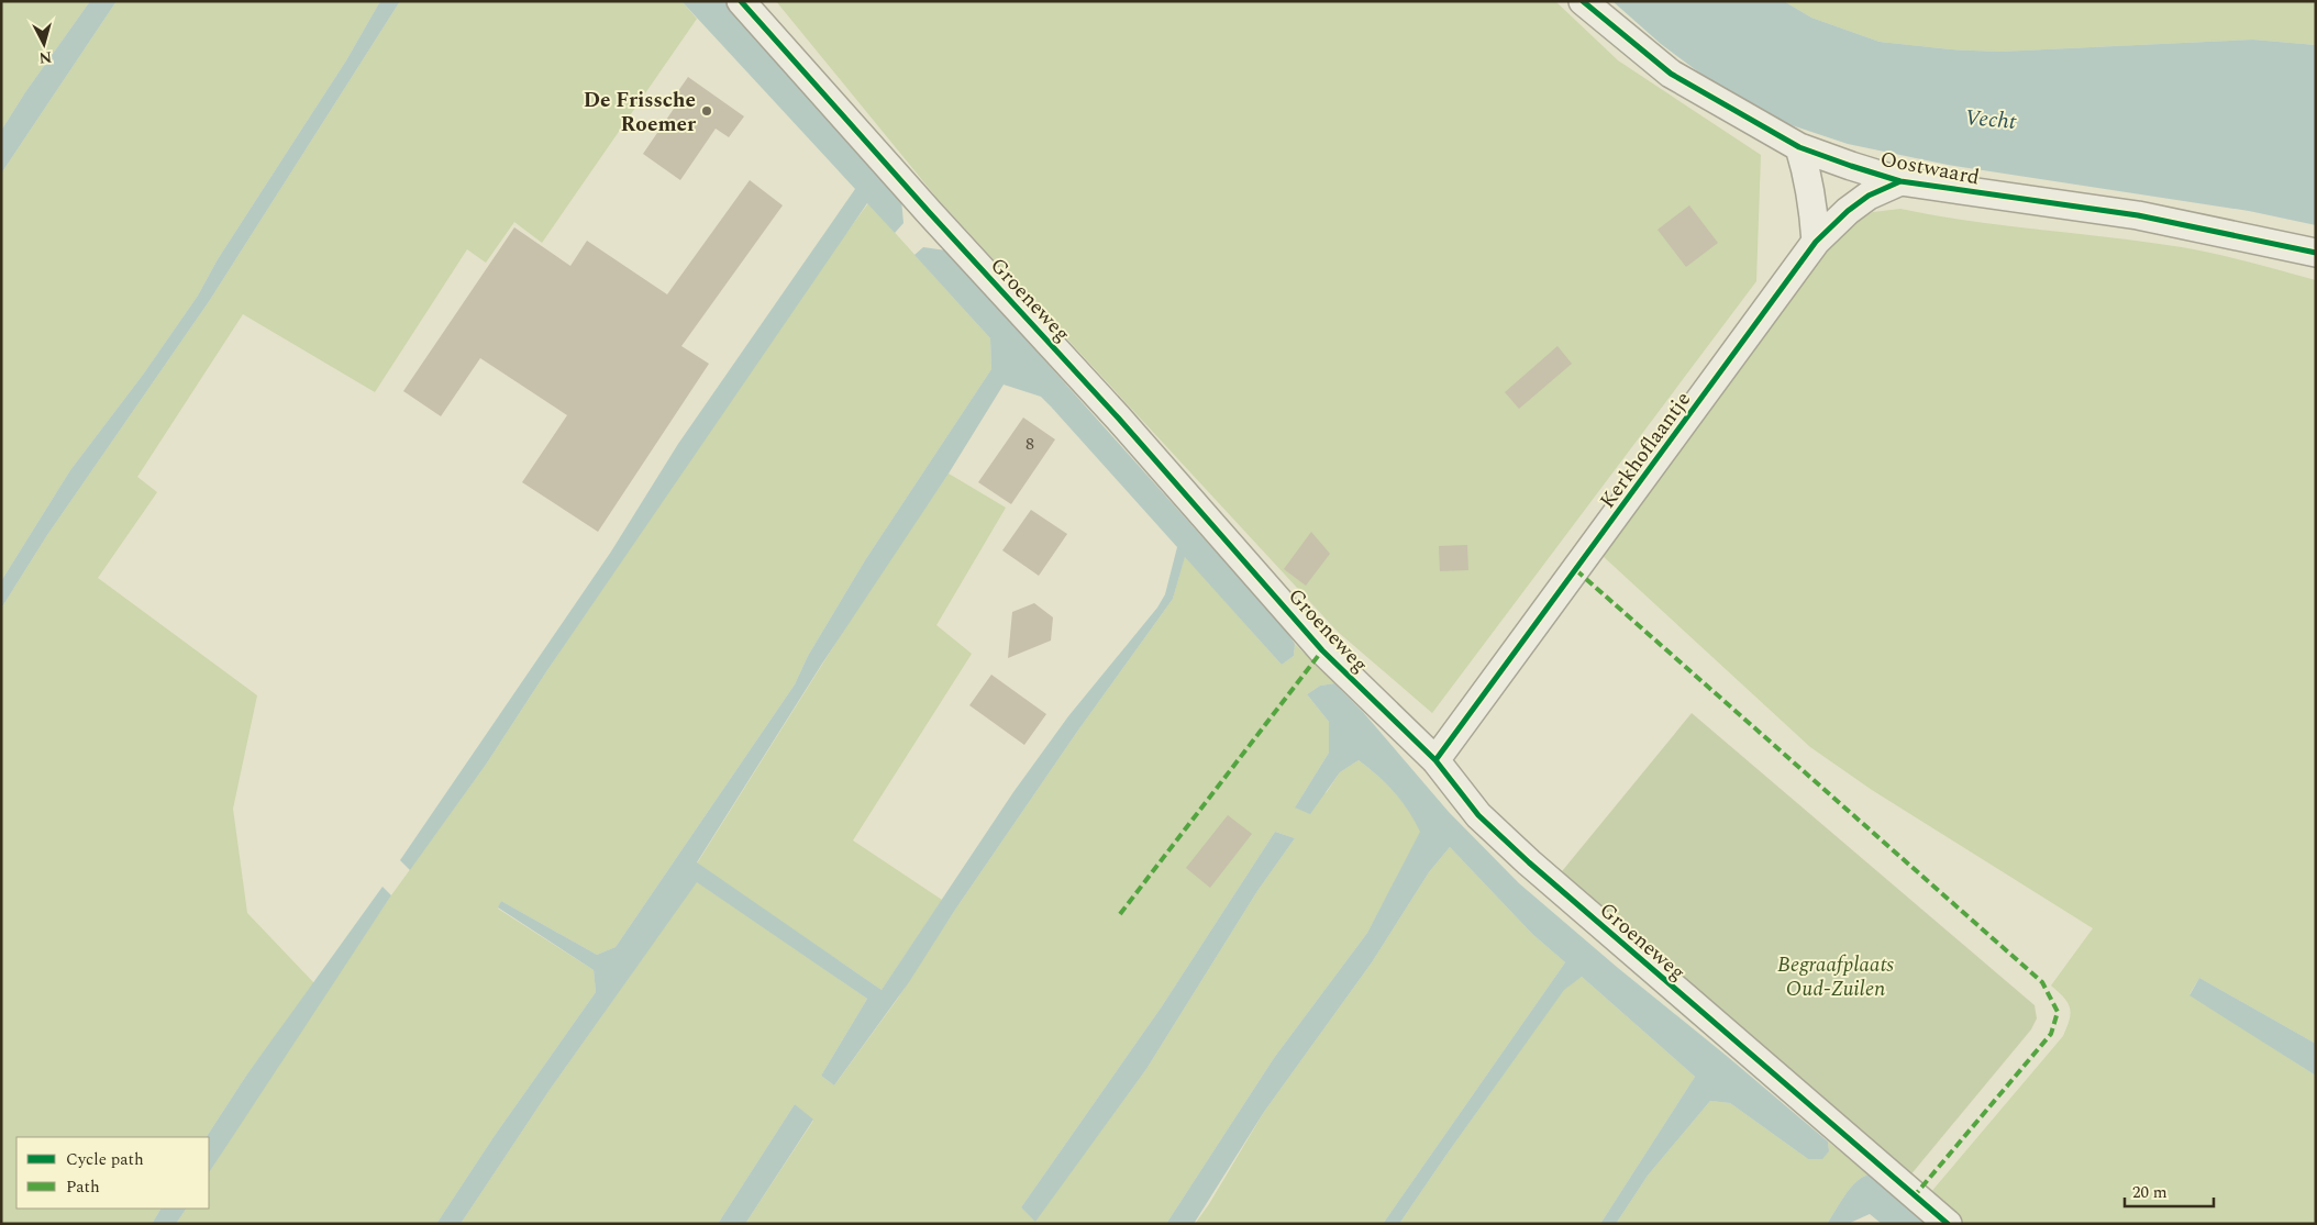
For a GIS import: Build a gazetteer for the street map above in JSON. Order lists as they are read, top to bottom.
{
  "streets": {
    "street": ["Oostwaard", "Groeneweg", "Kerkhoflaantje"]
  },
  "crossings": [
    ["Oostwaard", "Kerkhoflaantje"],
    ["Groeneweg", "Kerkhoflaantje"]
  ],
  "water": ["Vecht"],
  "parks": ["Begraafplaats Oud-Zuilen"],
  "places": ["De Frissche Roemer"],
  "house_numbers": ["8"],
  "legend": ["Cycle path", "Path"],
  "scale_bar": "20 m",
  "north": "bottom"
}
